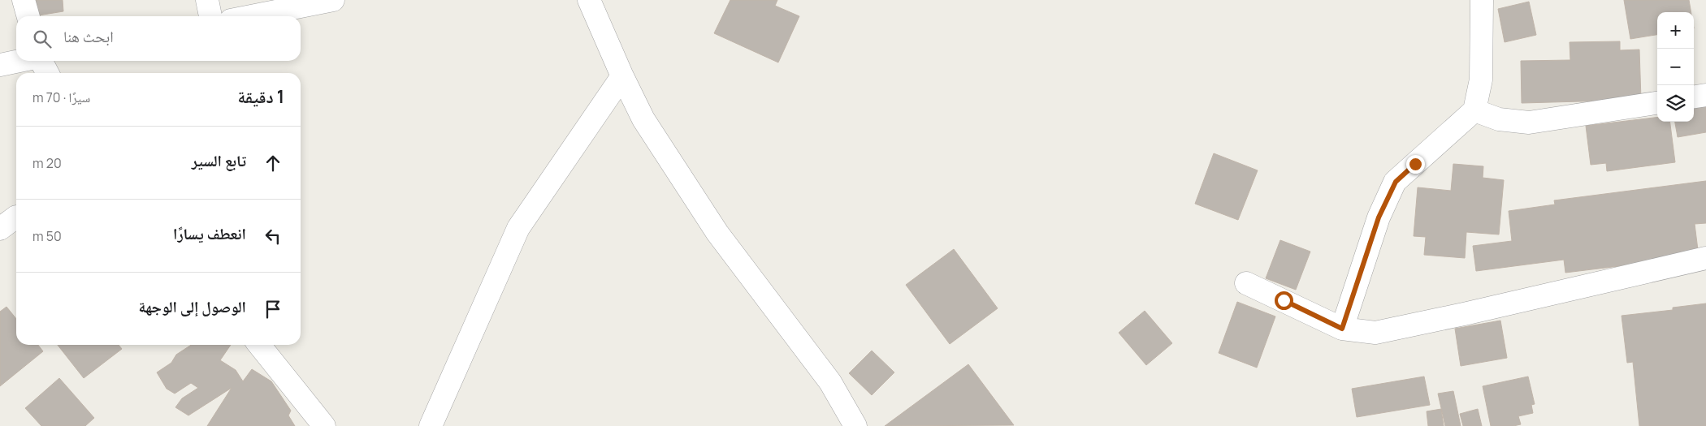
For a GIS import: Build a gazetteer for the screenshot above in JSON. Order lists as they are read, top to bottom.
{
  "page": {
    "map_buttons": ["+", "−"],
    "search": "ابحث هنا",
    "heading": ["1 دقيقة", "سيرًا · 70 m"],
    "list": [
      ["تابع السير", "20 m"],
      ["انعطف يسارًا", "50 m"],
      "الوصول إلى الوجهة"
    ]
  }
}
